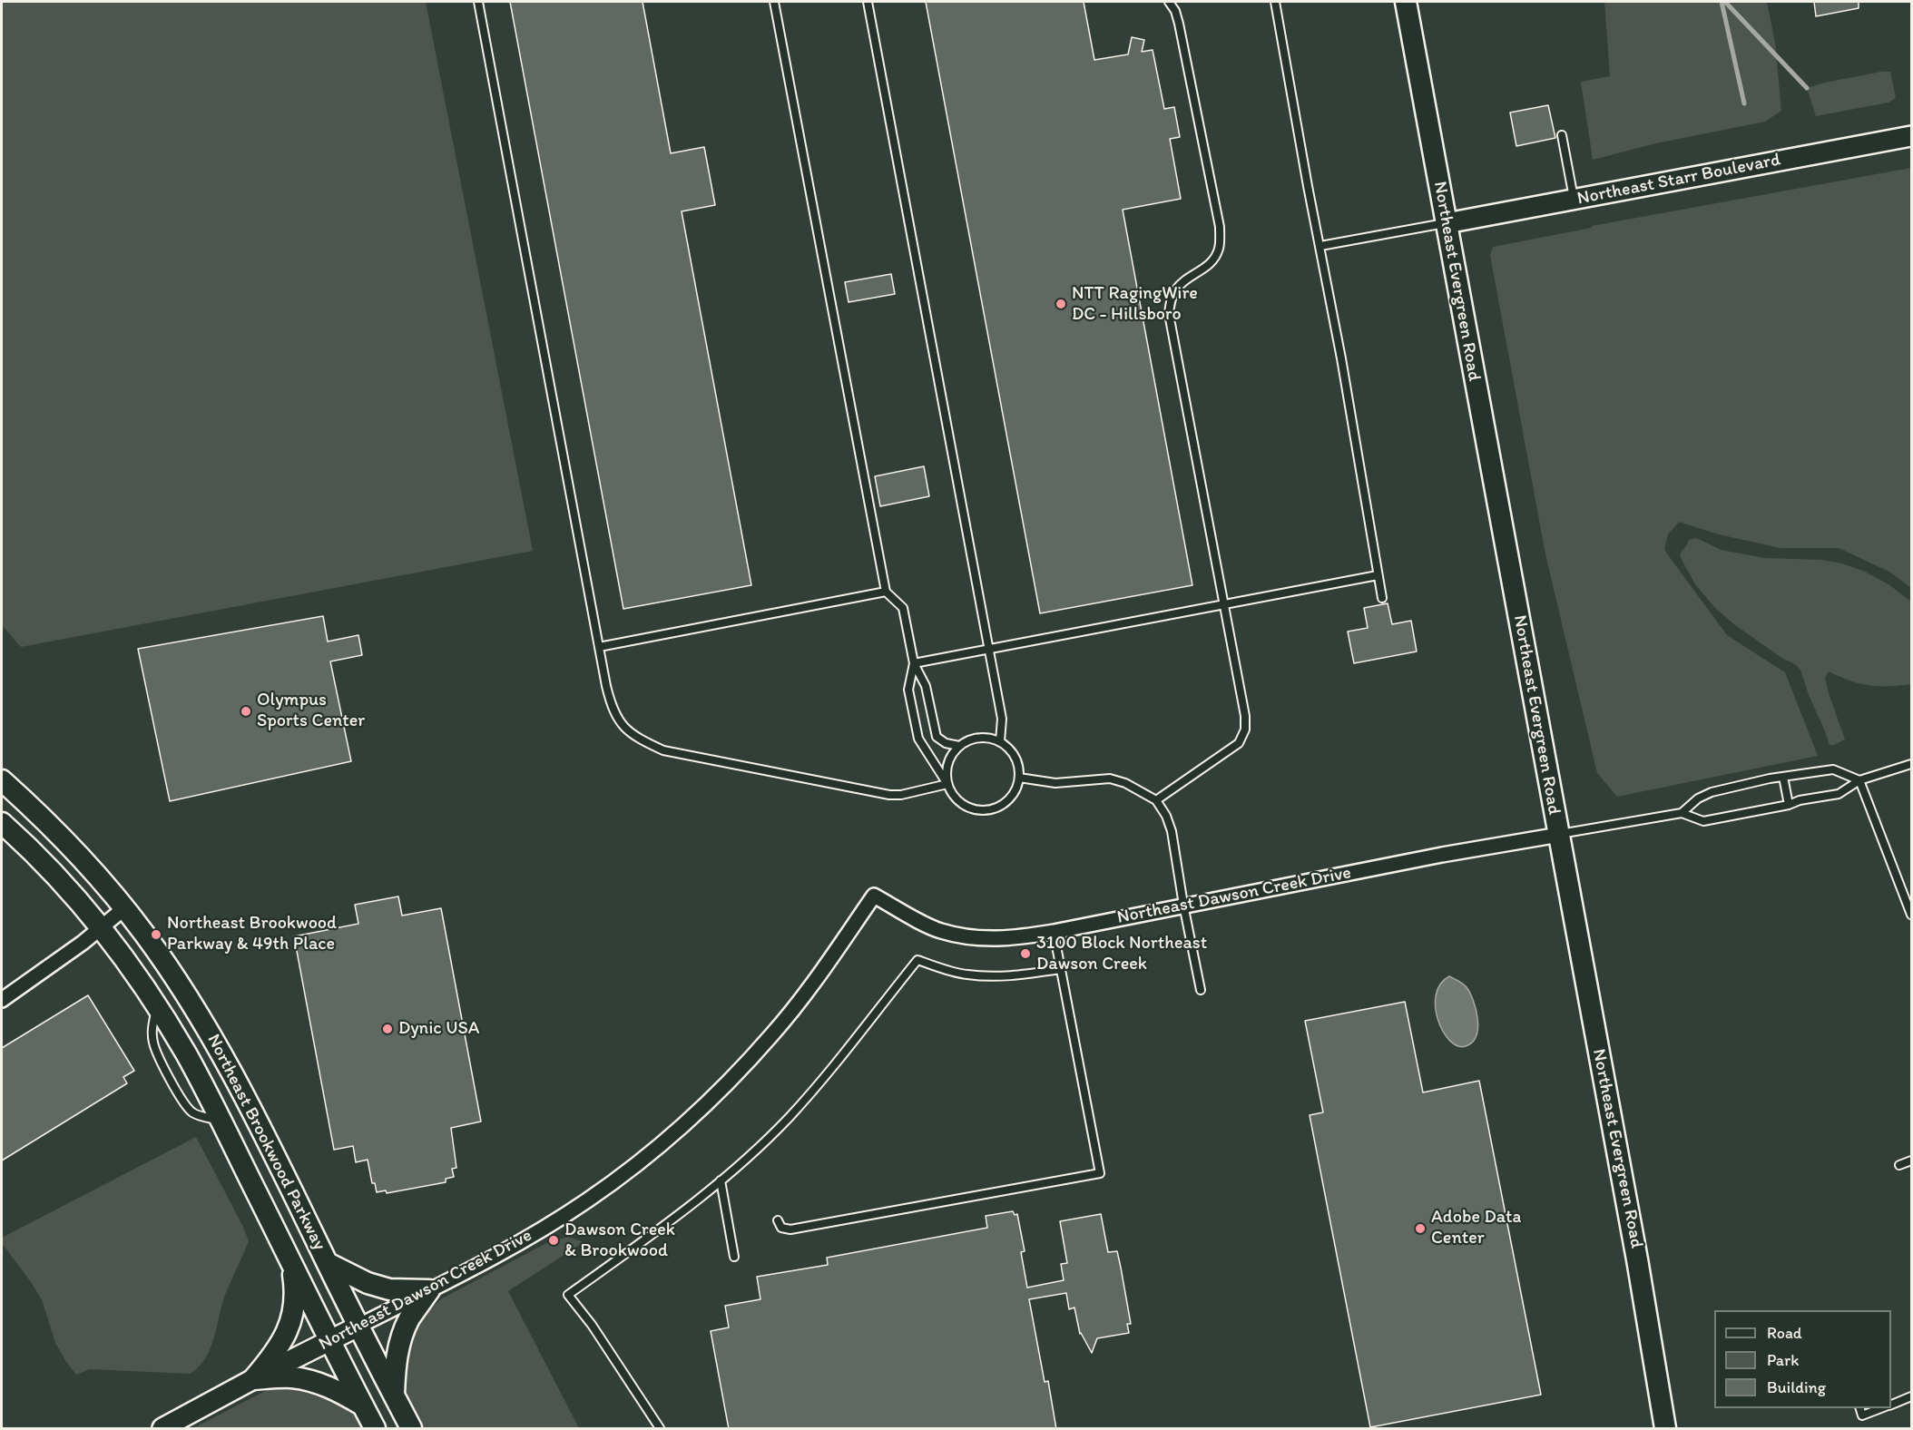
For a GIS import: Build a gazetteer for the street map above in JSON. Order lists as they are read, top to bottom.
{
  "streets": {
    "main road": ["Northeast Evergreen Road", "Northeast Brookwood Parkway"],
    "street": ["Northeast Starr Boulevard", "Northeast Dawson Creek Drive"]
  },
  "crossings": [
    ["Northeast Starr Boulevard", "Northeast Evergreen Road"],
    ["Northeast Evergreen Road", "Northeast Dawson Creek Drive"],
    ["Northeast Dawson Creek Drive", "Northeast Brookwood Parkway"]
  ],
  "places": [
    "NTT RagingWire DC - Hillsboro",
    "Olympus Sports Center",
    "Northeast Brookwood Parkway & 49th Place",
    "3100 Block Northeast Dawson Creek",
    "Dynic USA",
    "Adobe Data Center",
    "Dawson Creek & Brookwood"
  ],
  "legend": ["Road", "Park", "Building"]
}
